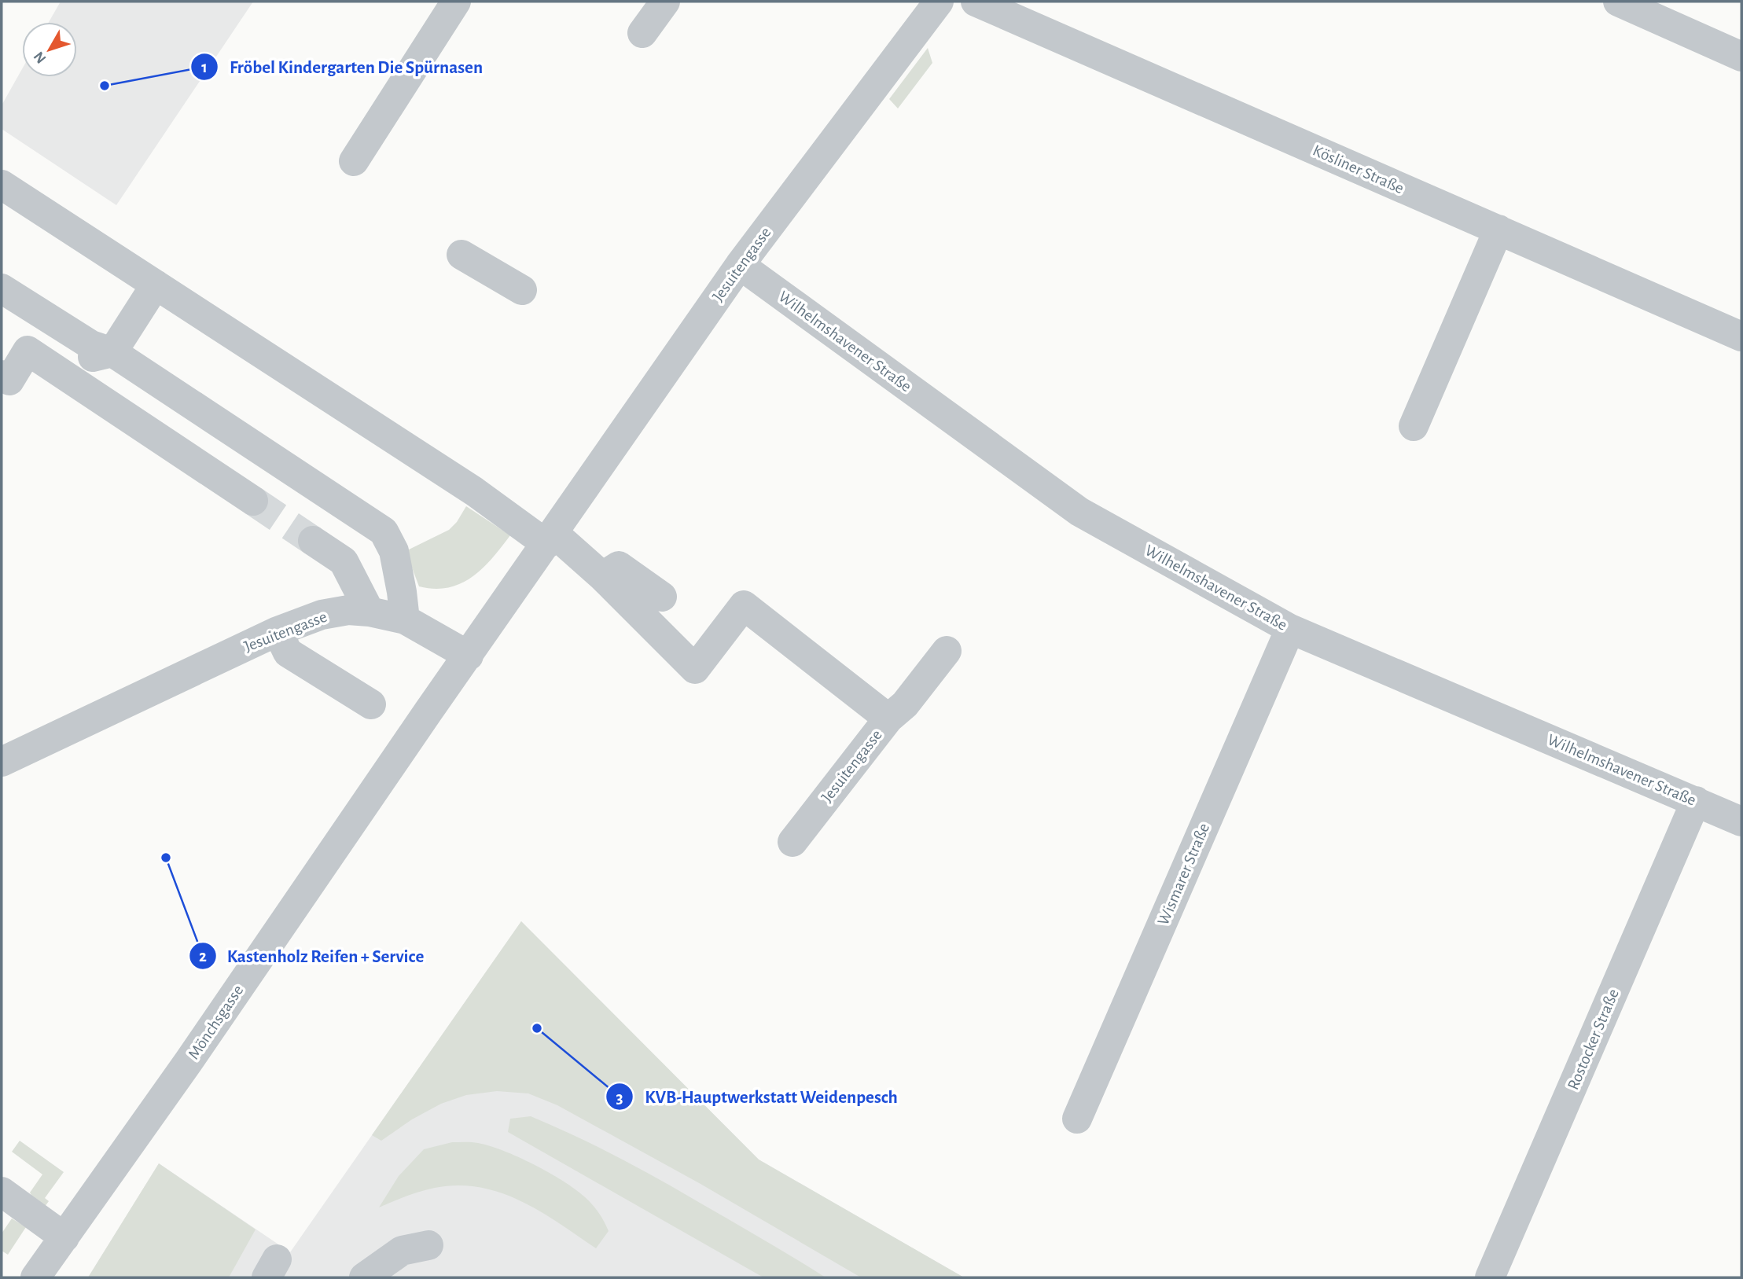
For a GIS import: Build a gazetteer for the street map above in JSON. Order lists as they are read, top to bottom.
{
  "streets": {
    "street": [
      "Kösliner Straße",
      "Jesuitengasse",
      "Wilhelmshavener Straße",
      "Wismarer Straße",
      "Mönchsgasse",
      "Rostocker Straße"
    ]
  },
  "crossings": [
    ["Jesuitengasse", "Wilhelmshavener Straße"],
    ["Jesuitengasse", "Mönchsgasse"],
    ["Wilhelmshavener Straße", "Wismarer Straße"],
    ["Wilhelmshavener Straße", "Rostocker Straße"]
  ],
  "places": ["Fröbel Kindergarten Die Spürnasen", "Kastenholz Reifen + Service", "KVB-Hauptwerkstatt Weidenpesch"],
  "north": "bottom left"
}
